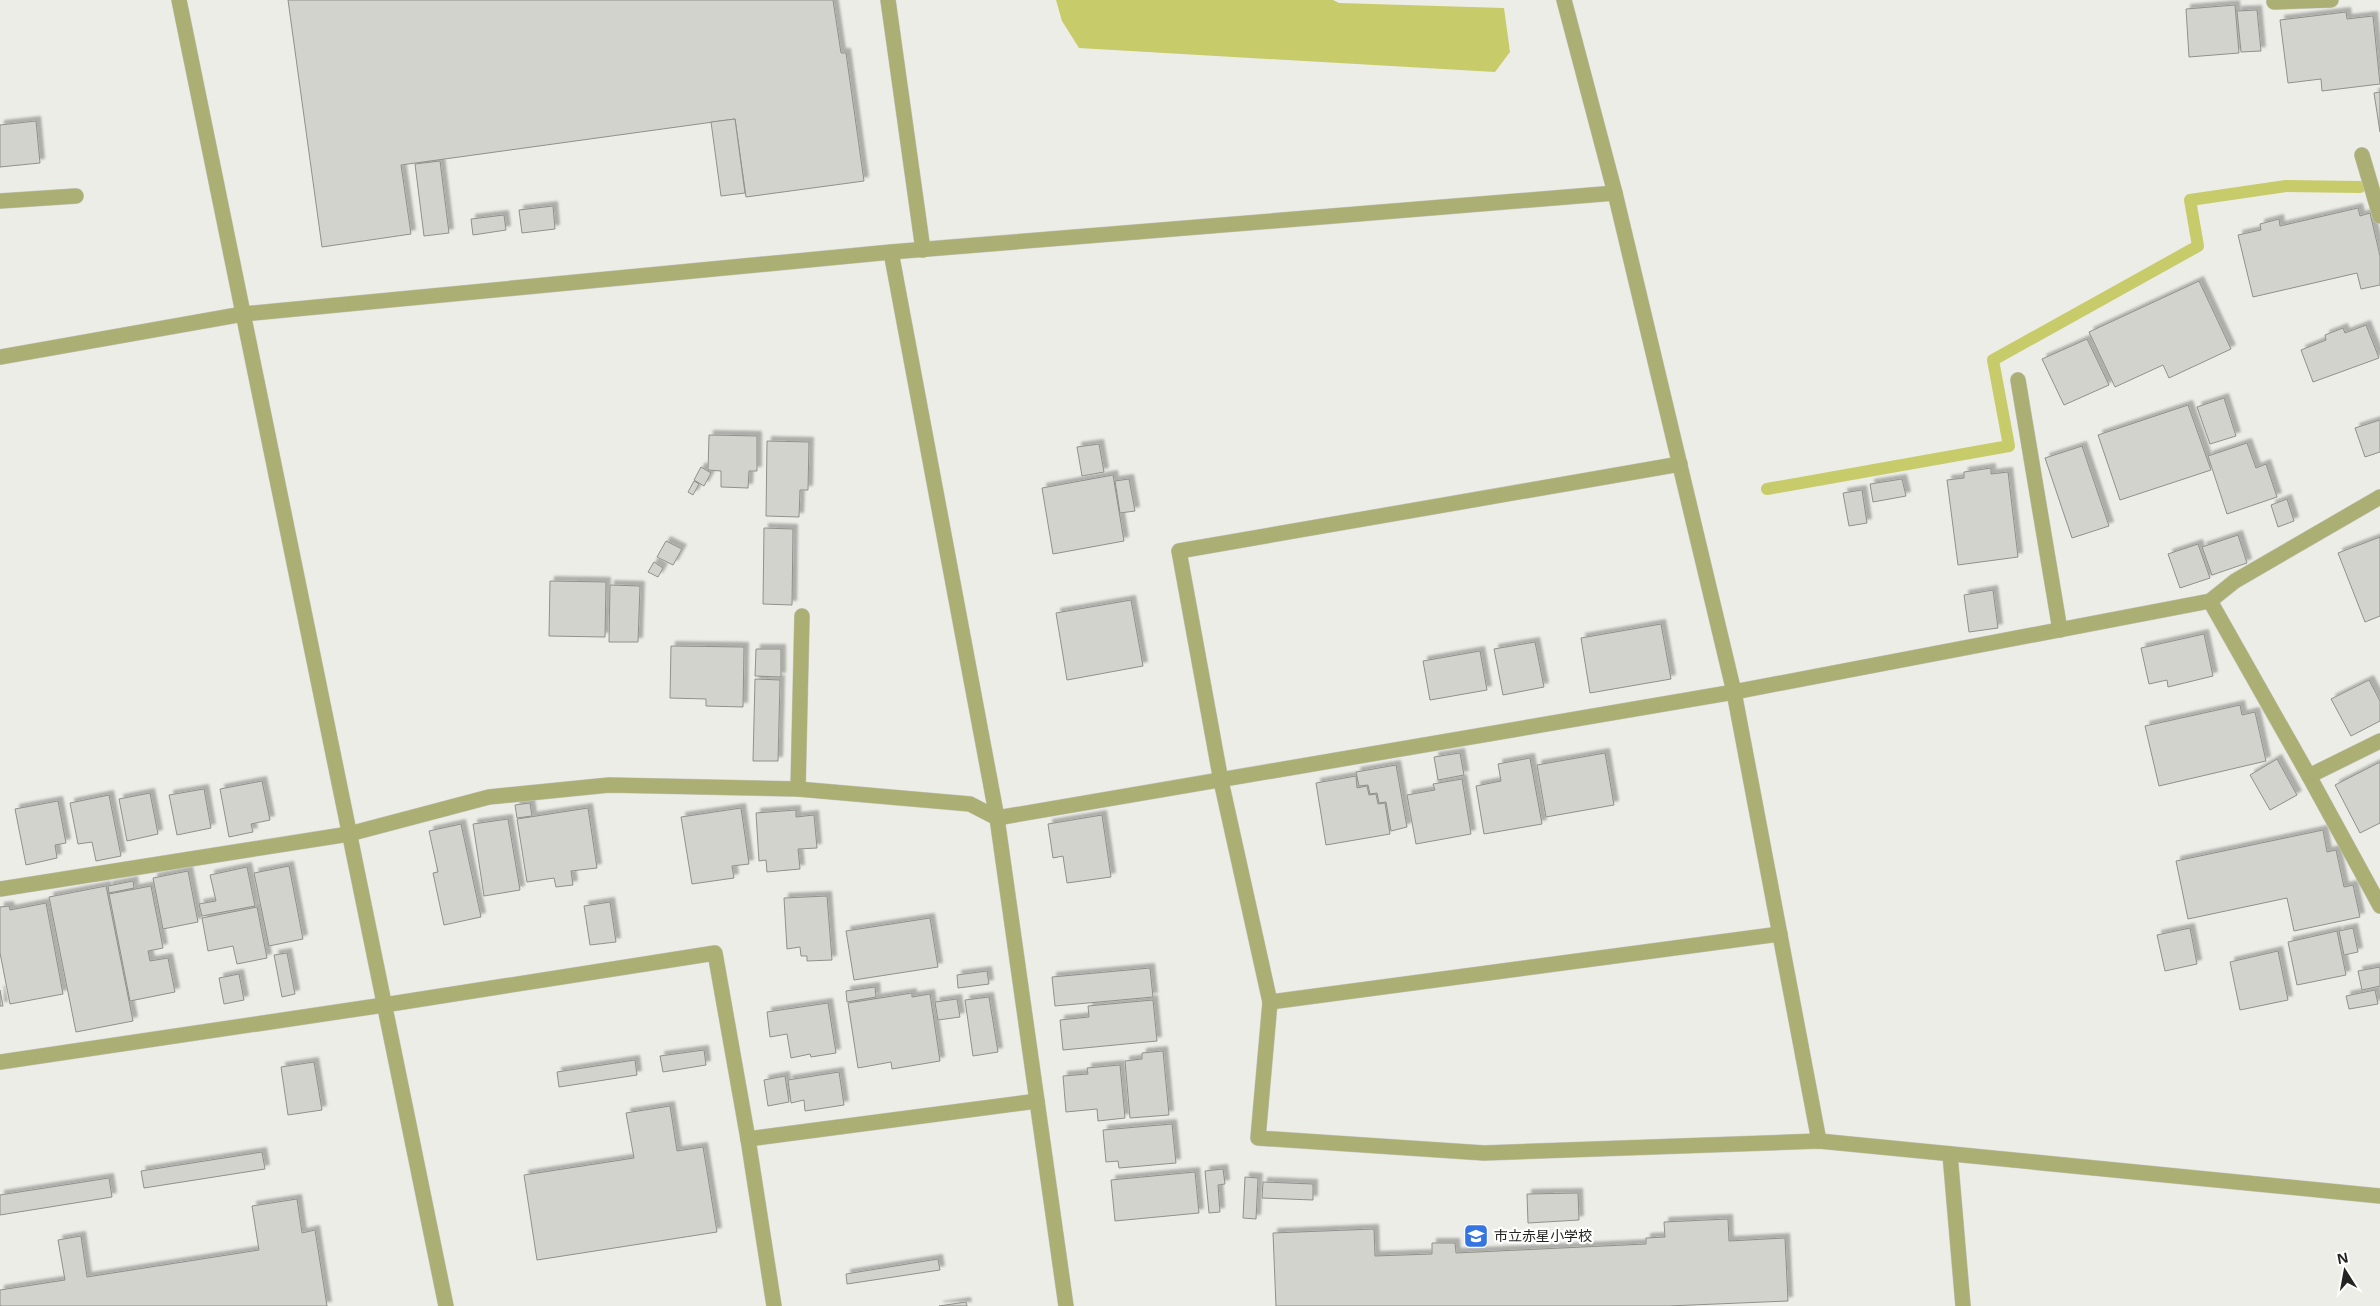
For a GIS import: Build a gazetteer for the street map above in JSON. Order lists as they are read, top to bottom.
{
  "places": {
    "school or university": ["市立赤星小学校"]
  },
  "north": "top"
}
